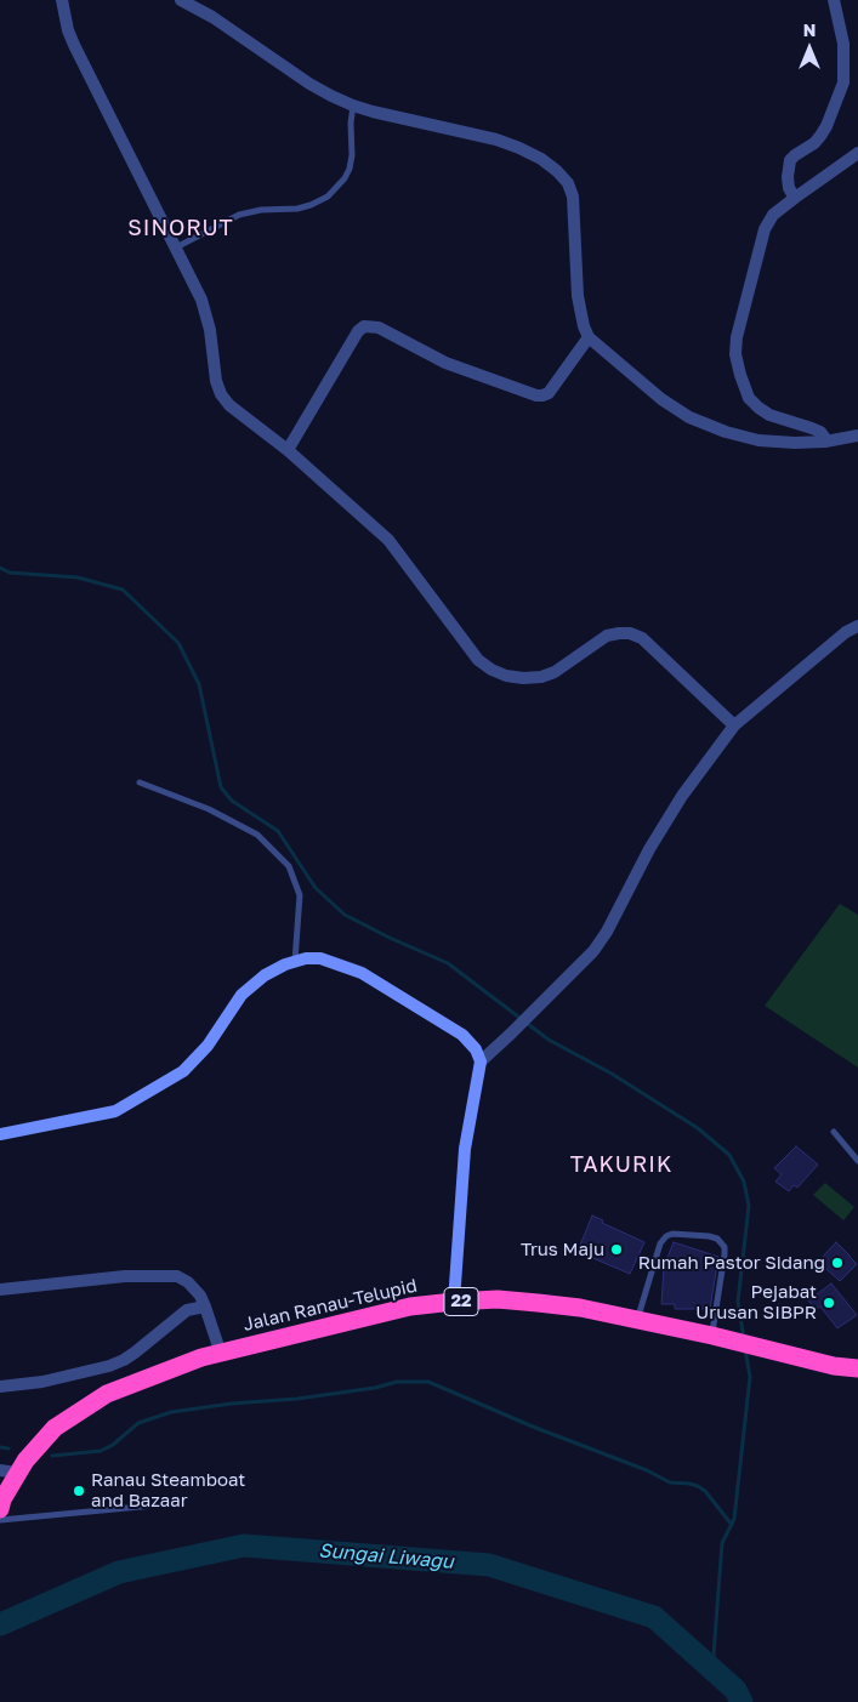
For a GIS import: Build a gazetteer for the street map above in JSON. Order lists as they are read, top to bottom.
{
  "streets": {
    "highway": ["22", "Jalan Ranau-Telupid"]
  },
  "districts": ["SINORUT", "TAKURIK"],
  "water": ["Sungai Liwagu"],
  "places": [
    "Trus Maju",
    "Rumah Pastor Sidang",
    "Pejabat Urusan SIBPR",
    "Ranau Steamboat and Bazaar"
  ],
  "north": "top"
}
